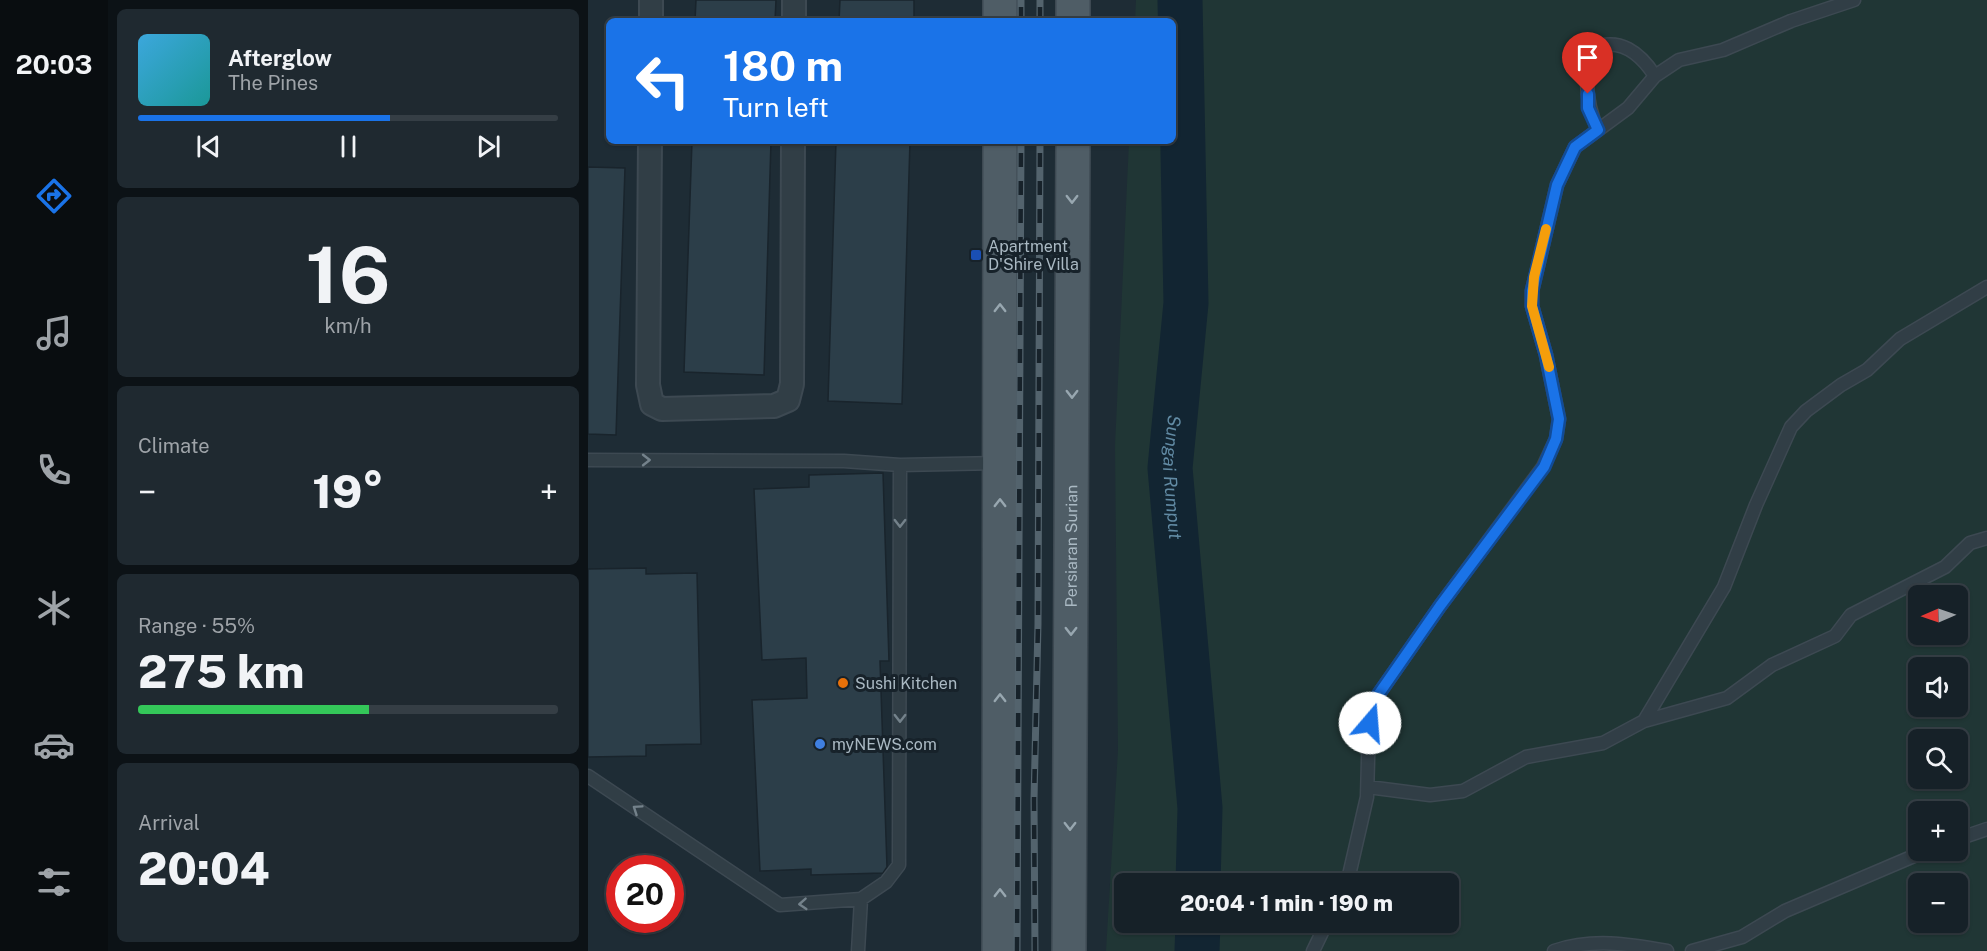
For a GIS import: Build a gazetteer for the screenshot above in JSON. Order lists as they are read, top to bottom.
{
  "streets": {
    "main road": ["Persiaran Surian"]
  },
  "water": ["Sungai Rumput"],
  "places": {
    "transit": ["Apartment D'Shire Villa"],
    "other": ["Sushi Kitchen", "myNEWS.com"]
  },
  "north": "left",
  "page": {
    "tabs": "20:03",
    "turn": ["180 m", "Turn left"],
    "song": ["Afterglow", "The Pines"],
    "tile": [
      ["16", "km/h"],
      "Climate",
      ["Range · 55%", "275 km"],
      ["Arrival", "20:04"]
    ],
    "heat": ["−", "19°", "+"],
    "map_buttons": ["+", "−"],
    "limit": "20",
    "trip": "20:04 · 1 min · 190 m"
  }
}
